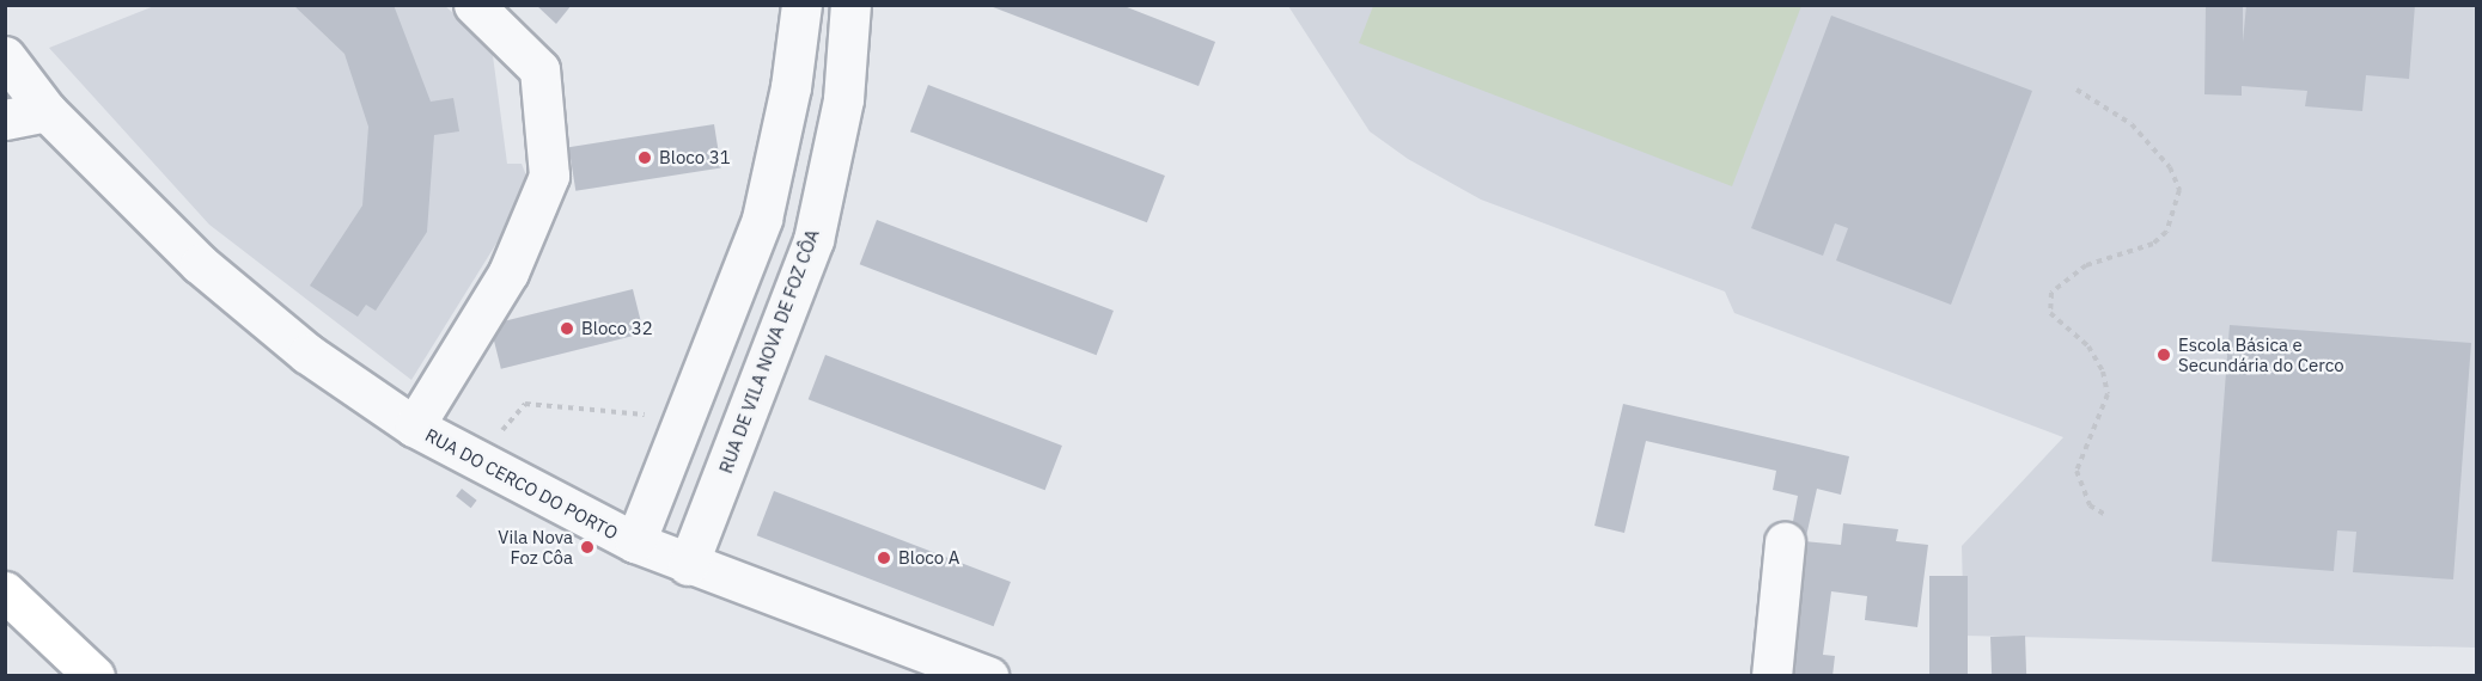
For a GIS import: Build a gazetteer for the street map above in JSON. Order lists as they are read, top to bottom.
{
  "streets": {
    "street": ["RUA DE VILA NOVA DE FOZ CÔA", "RUA DO CERCO DO PORTO"]
  },
  "crossings": [
    ["RUA DE VILA NOVA DE FOZ CÔA", "RUA DO CERCO DO PORTO"]
  ],
  "places": [
    "Bloco 31",
    "Bloco 32",
    "Escola Básica e Secundária do Cerco",
    "Vila Nova Foz Côa",
    "Bloco A"
  ]
}
